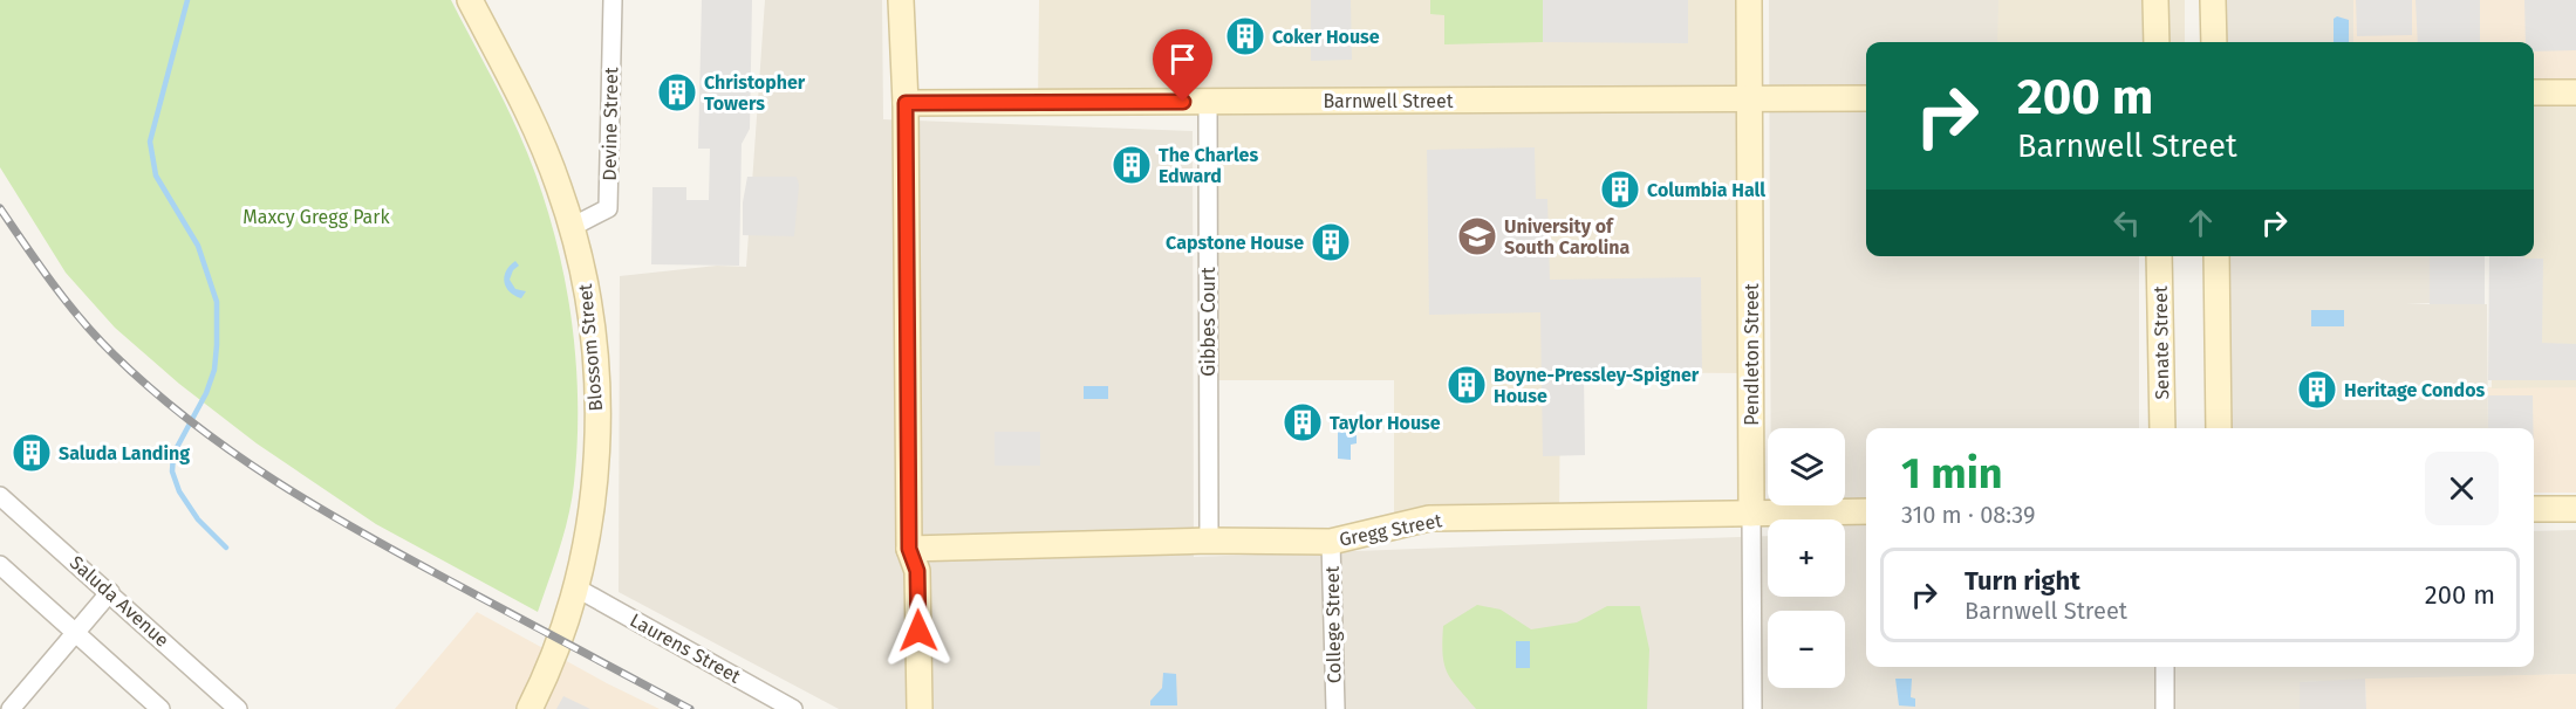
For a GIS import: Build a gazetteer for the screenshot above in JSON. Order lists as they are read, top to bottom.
{
  "streets": {
    "street": [
      "Barnwell Street",
      "Devine Street",
      "Gibbes Court",
      "Senate Street",
      "Blossom Street",
      "Pendleton Street",
      "Gregg Street",
      "Saluda Avenue",
      "College Street",
      "Laurens Street"
    ]
  },
  "crossings": [
    ["Barnwell Street", "Gibbes Court"],
    ["Barnwell Street", "Pendleton Street"],
    ["Devine Street", "Blossom Street"],
    ["Gibbes Court", "Gregg Street"],
    ["Blossom Street", "Laurens Street"],
    ["Pendleton Street", "Gregg Street"],
    ["Gregg Street", "College Street"]
  ],
  "parks": ["Maxcy Gregg Park"],
  "places": {
    "building": [
      "Coker House",
      "Christopher Towers",
      "The Charles Edward",
      "Columbia Hall",
      "Capstone House",
      "Boyne-Pressley-Spigner House",
      "Heritage Condos",
      "Taylor House",
      "Saluda Landing"
    ],
    "school or university": ["University of South Carolina"]
  },
  "page": {
    "turn": ["200 m", "Barnwell Street"],
    "map_buttons": ["+", "−"],
    "heading": ["1 min", "310 m · 08:39"],
    "list": [
      {
        "name": "Turn right",
        "note": "Barnwell Street",
        "value": "200 m"
      }
    ]
  }
}
